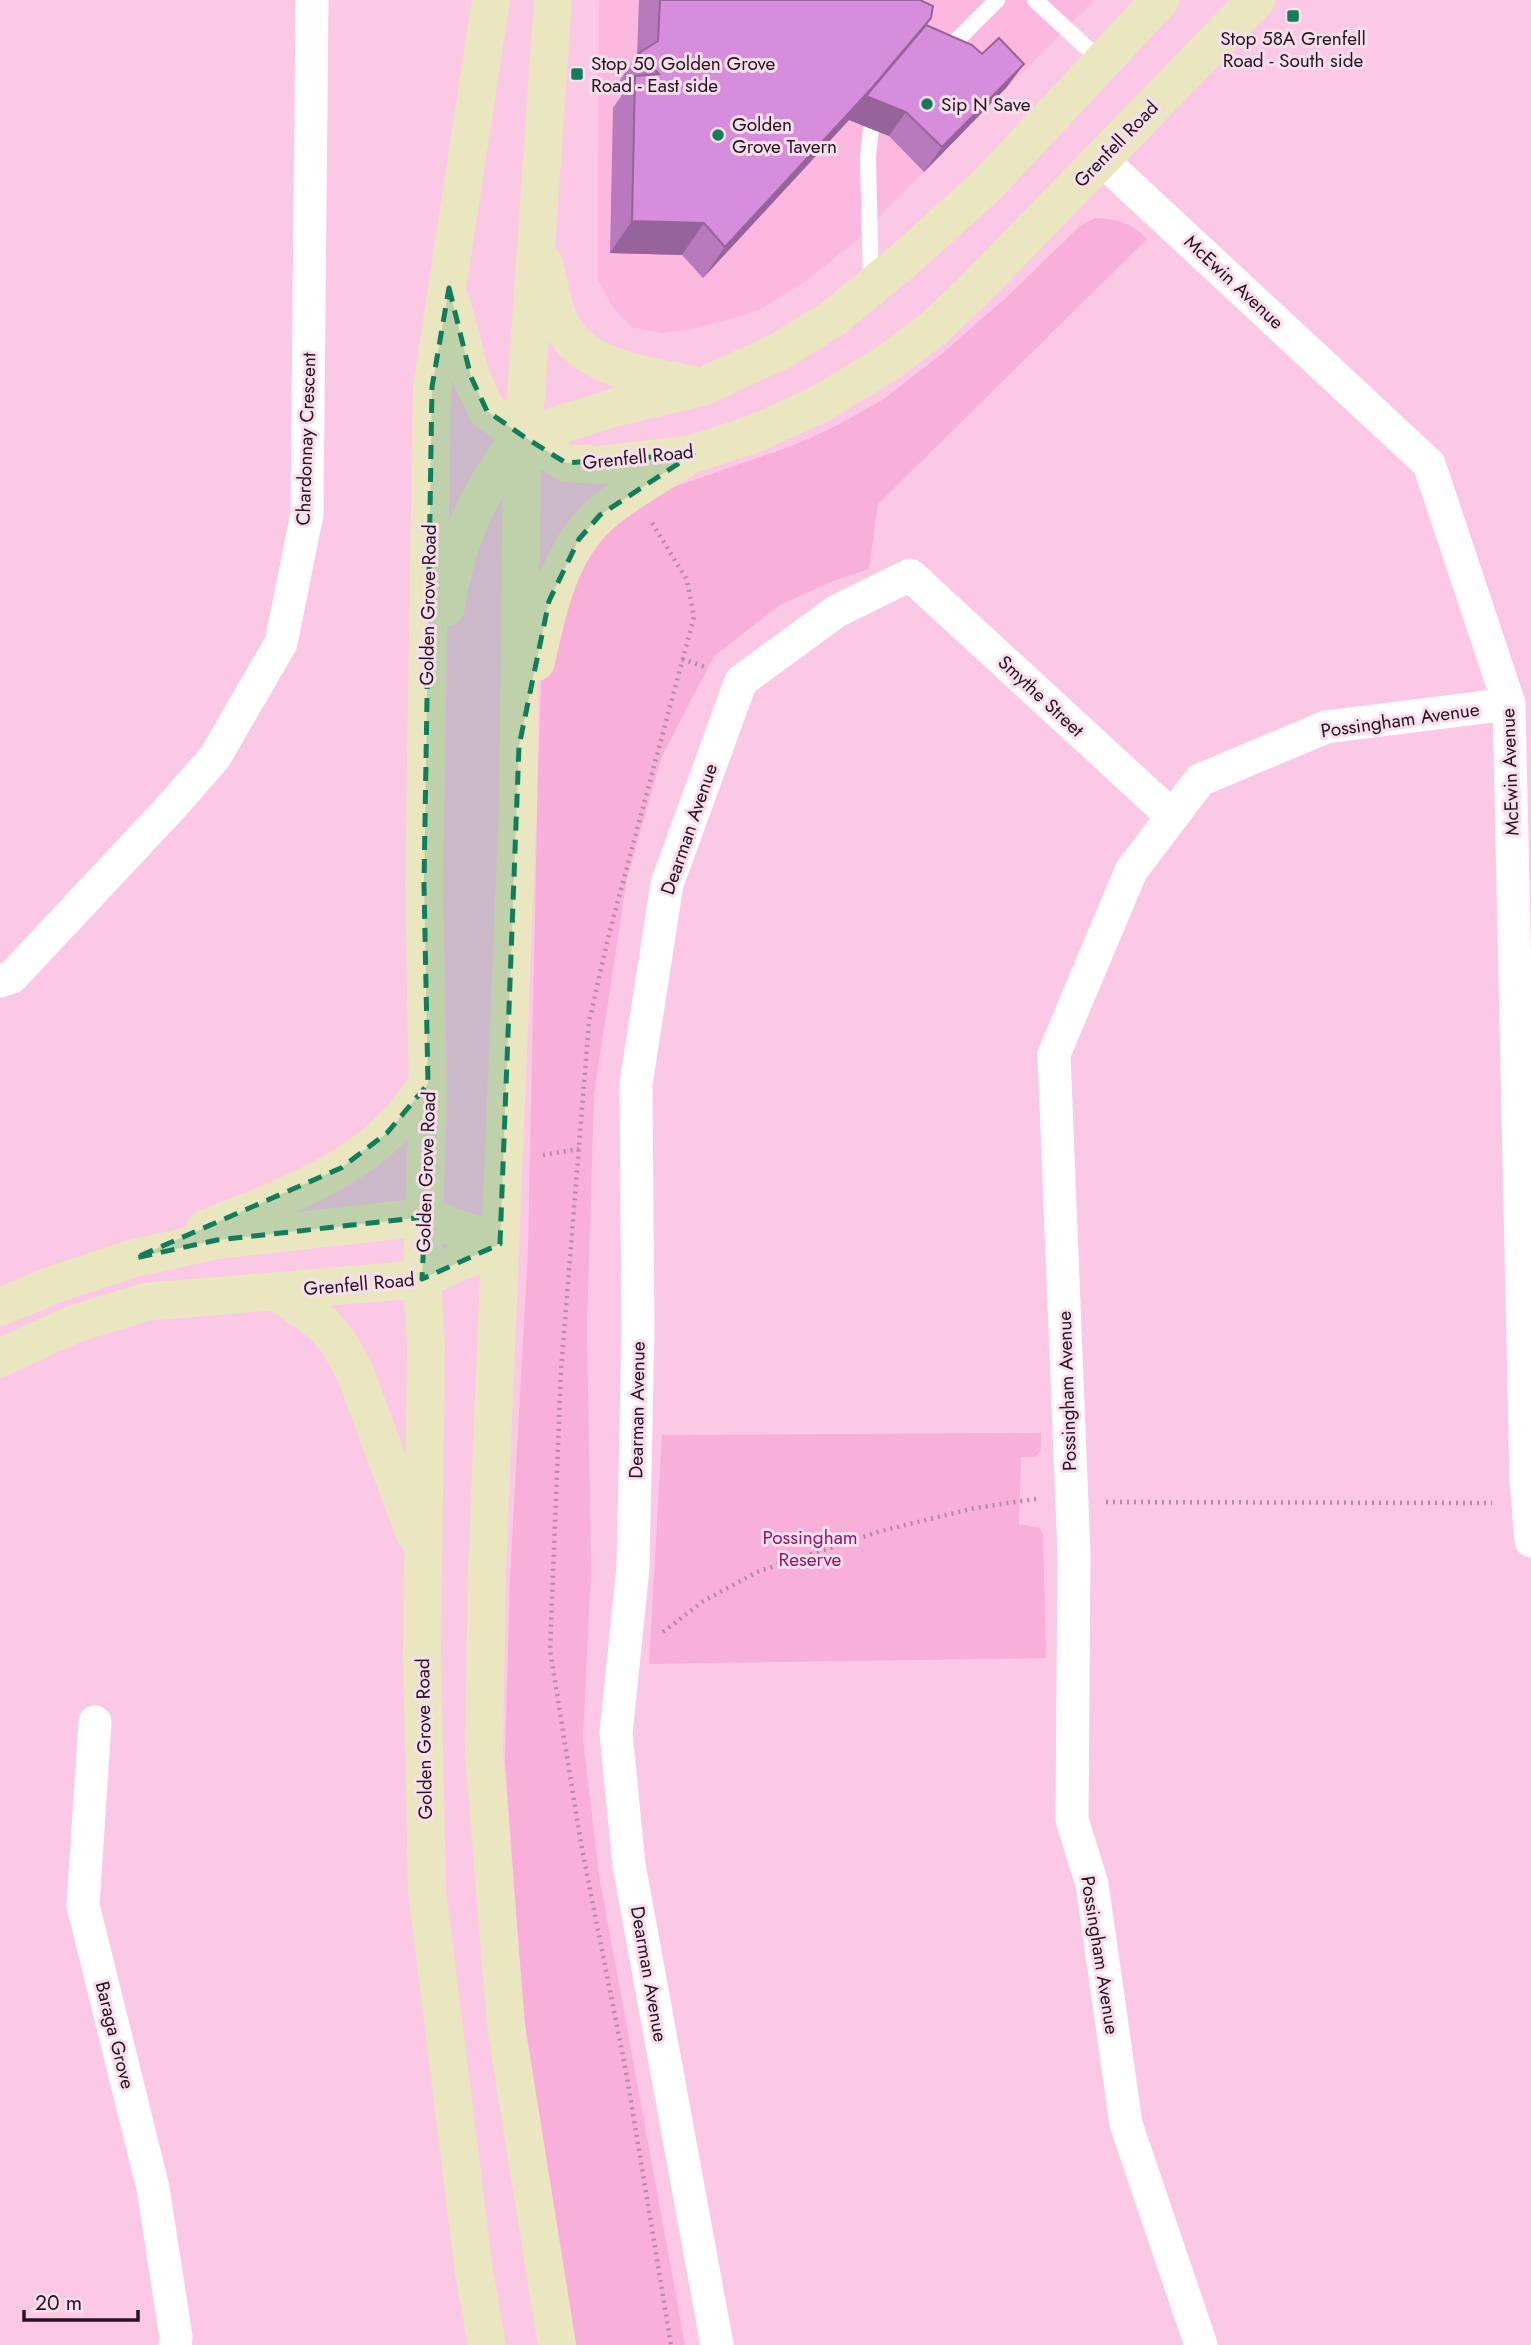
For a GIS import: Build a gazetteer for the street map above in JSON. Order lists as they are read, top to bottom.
{
  "streets": {
    "main road": ["Grenfell Road", "Golden Grove Road"],
    "street": [
      "McEwin Avenue",
      "Chardonnay Crescent",
      "Smythe Street",
      "Possingham Avenue",
      "Dearman Avenue",
      "Baraga Grove"
    ]
  },
  "crossings": [
    ["Grenfell Road", "McEwin Avenue"],
    ["Grenfell Road", "Golden Grove Road"],
    ["McEwin Avenue", "Possingham Avenue"],
    ["Smythe Street", "Possingham Avenue"],
    ["Smythe Street", "Dearman Avenue"]
  ],
  "parks": ["Possingham Reserve"],
  "places": {
    "transit": ["Stop 58A Grenfell Road - South side", "Stop 50 Golden Grove Road - East side"],
    "other": ["Sip N Save", "Golden Grove Tavern"]
  },
  "scale_bar": "20 m"
}
